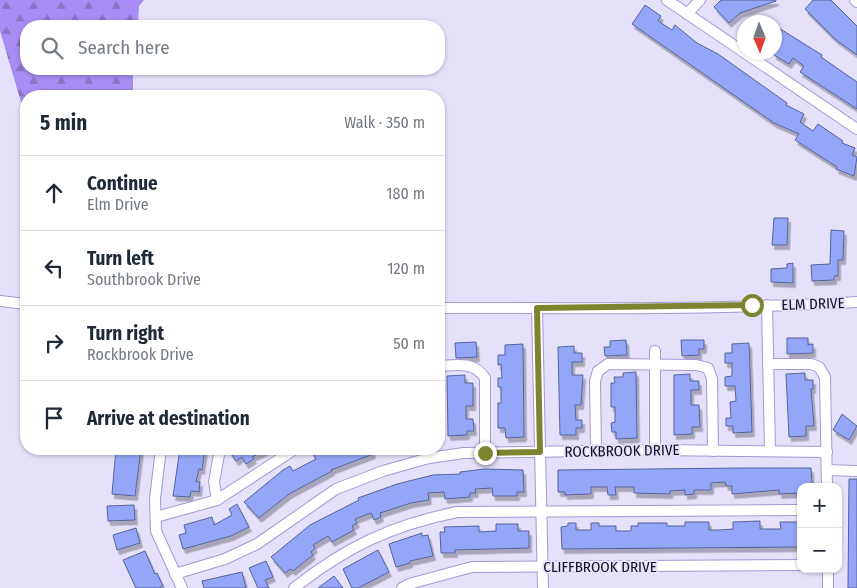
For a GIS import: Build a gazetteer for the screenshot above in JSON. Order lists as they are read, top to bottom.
{
  "streets": {
    "street": ["ELM DRIVE", "ROCKBROOK DRIVE", "CLIFFBROOK DRIVE"]
  },
  "north": "bottom",
  "page": {
    "search": "Search here",
    "heading": ["5 min", "Walk · 350 m"],
    "list": [
      ["Continue", "Elm Drive", "180 m"],
      ["Turn left", "Southbrook Drive", "120 m"],
      ["Turn right", "Rockbrook Drive", "50 m"],
      "Arrive at destination"
    ],
    "map_buttons": ["+", "−"]
  }
}
